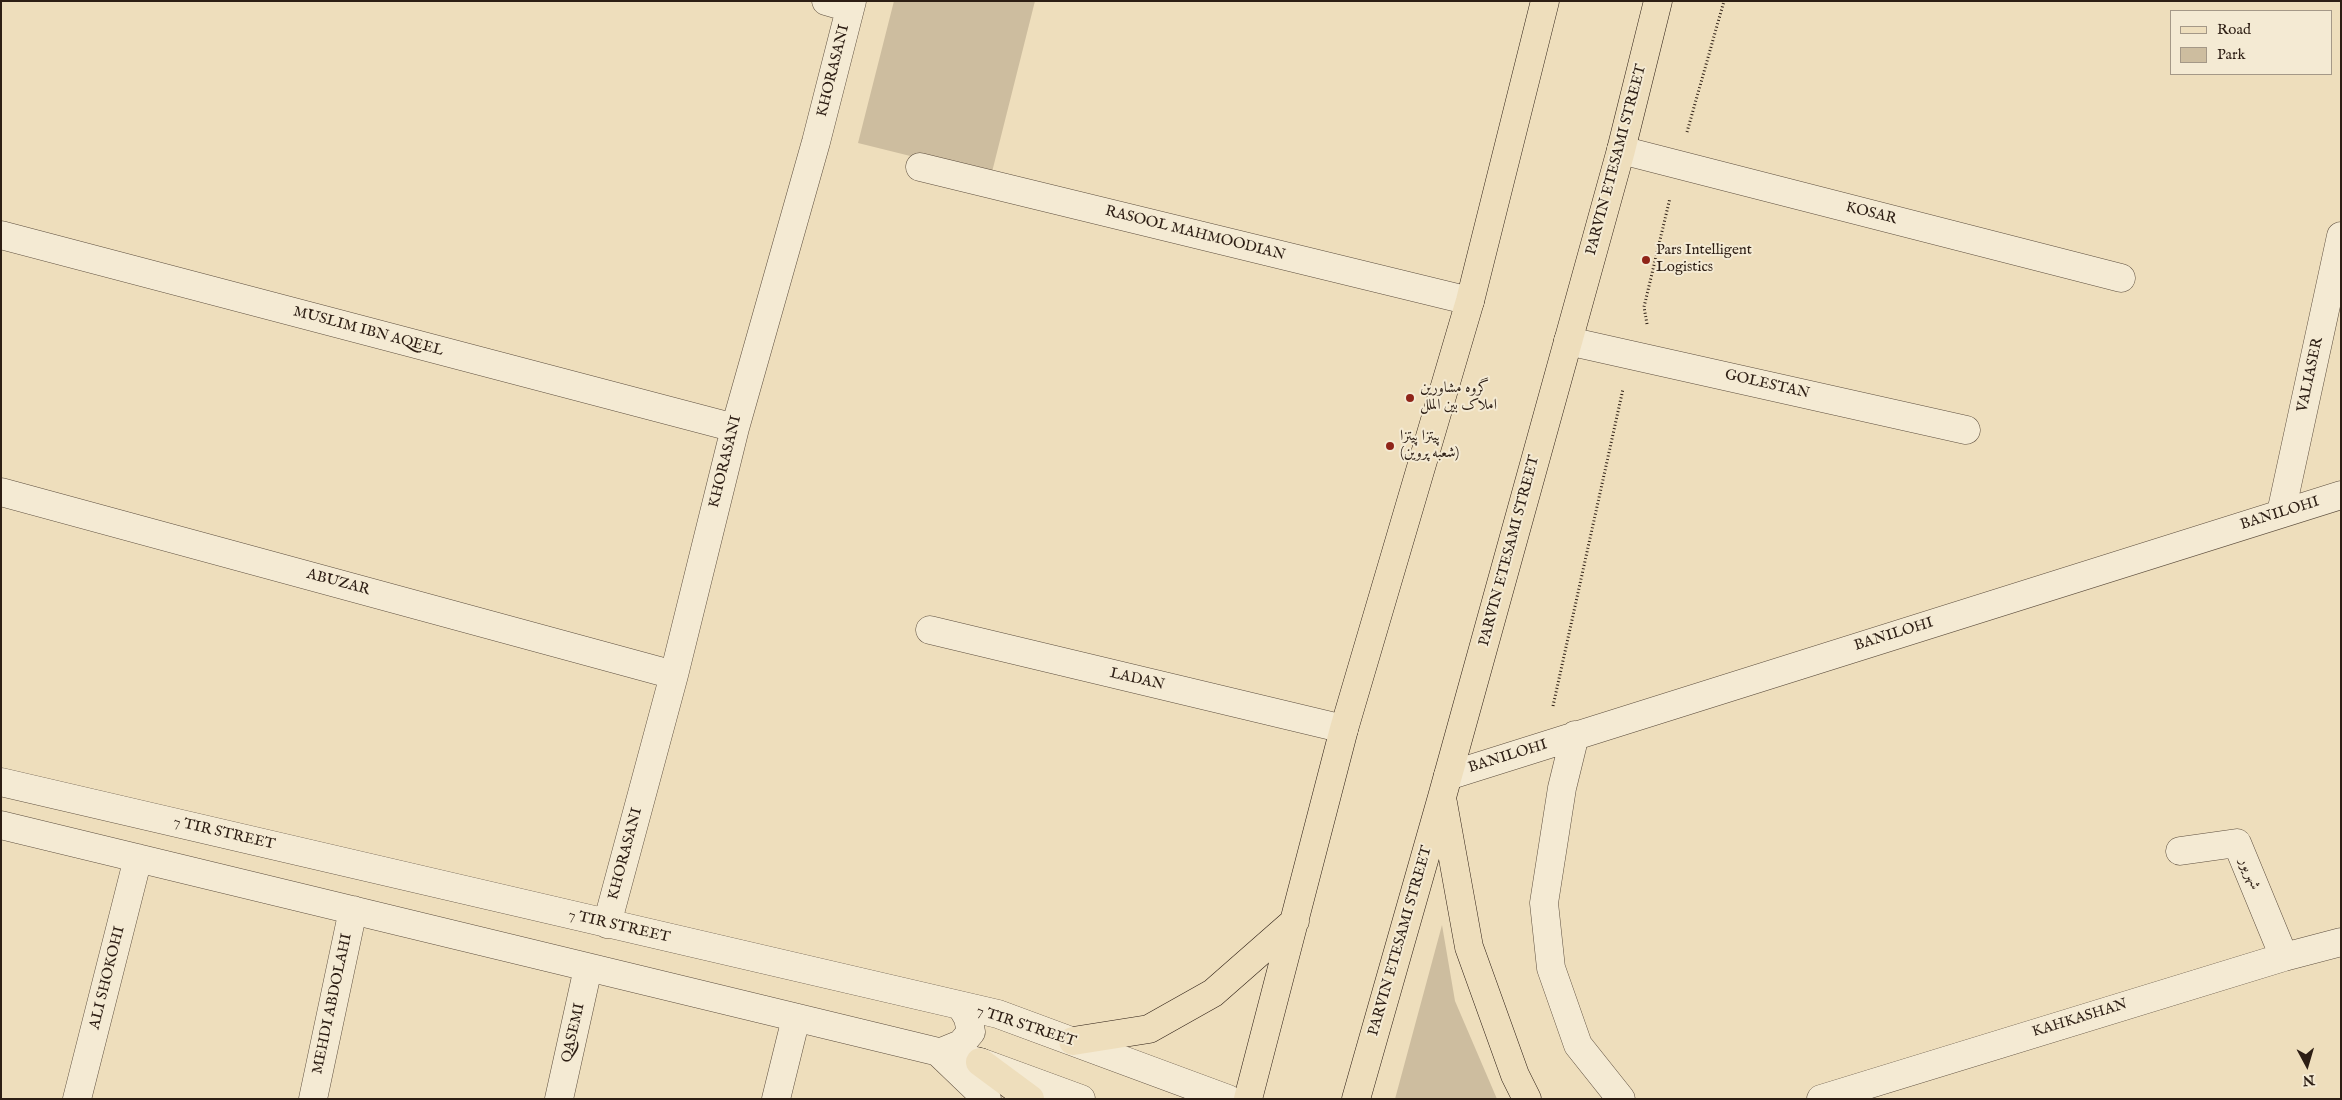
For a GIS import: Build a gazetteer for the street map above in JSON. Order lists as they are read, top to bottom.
{
  "streets": {
    "main road": ["PARVIN ETESAMI STREET"],
    "street": [
      "KHORASANI",
      "KOSAR",
      "RASOOL MAHMOODIAN",
      "MUSLIM IBN AQEEL",
      "VALIASER",
      "GOLESTAN",
      "BANILOHI",
      "ABUZAR",
      "LADAN",
      "7 TIR STREET",
      "شهریور",
      "ALI SHOKOHI",
      "MEHDI ABDOLAHI",
      "KAHKASHAN",
      "QASEMI"
    ]
  },
  "crossings": [
    ["KHORASANI", "MUSLIM IBN AQEEL"],
    ["KHORASANI", "ABUZAR"],
    ["KHORASANI", "7 TIR STREET"],
    ["PARVIN ETESAMI STREET", "KOSAR"],
    ["PARVIN ETESAMI STREET", "GOLESTAN"],
    ["PARVIN ETESAMI STREET", "BANILOHI"],
    ["VALIASER", "BANILOHI"],
    ["شهریور", "KAHKASHAN"]
  ],
  "places": ["Pars Intelligent Logistics", "گروه مشاورین املاک بین الملل", "پیتزا پیتزا (شعبه پروین)"],
  "legend": ["Road", "Park"],
  "north": "bottom"
}
